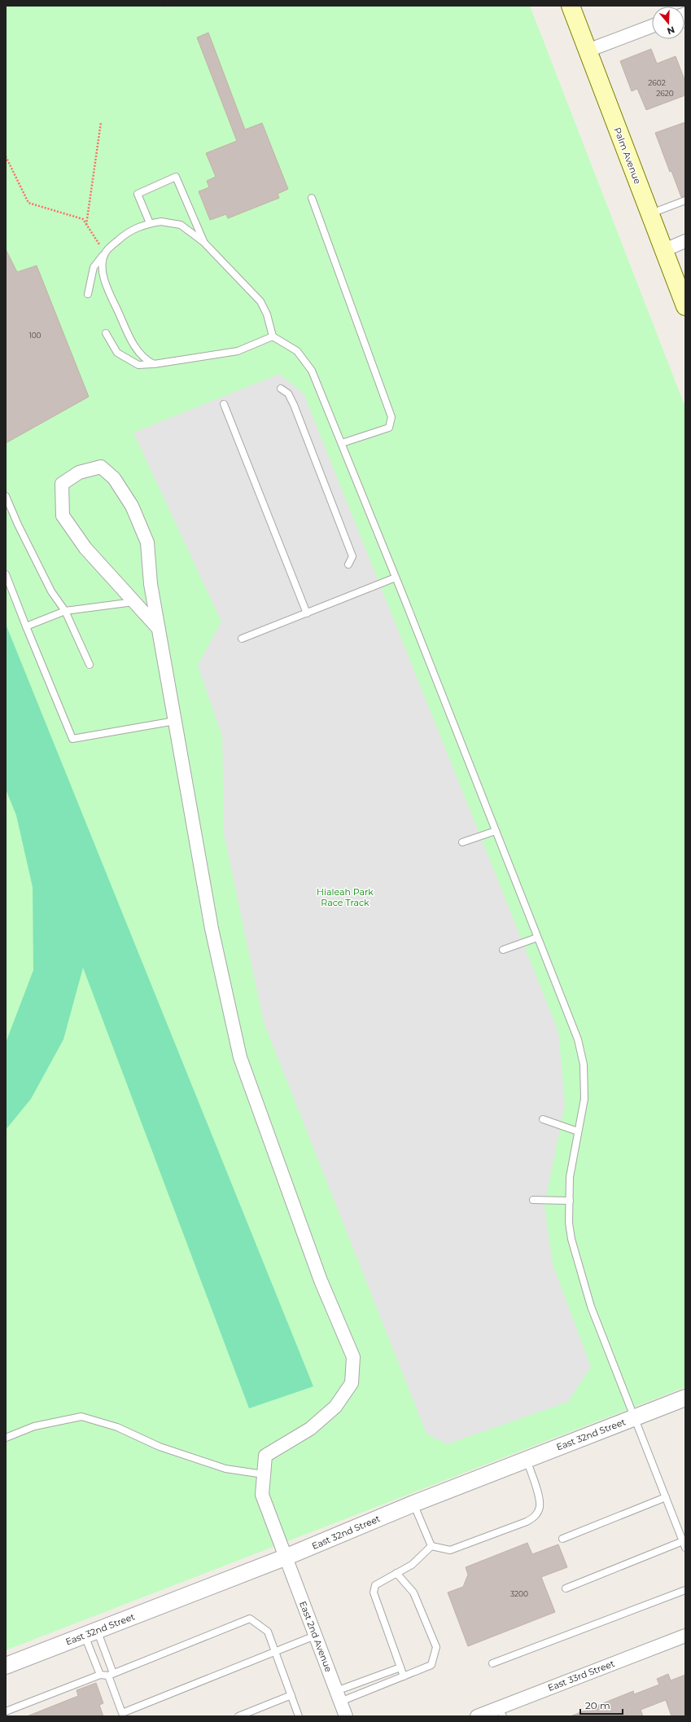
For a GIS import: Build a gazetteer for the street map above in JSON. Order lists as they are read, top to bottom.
{
  "streets": {
    "main road": ["Palm Avenue"],
    "street": ["East 32nd Street", "East 2nd Avenue", "East 33rd Street"]
  },
  "crossings": [
    ["East 32nd Street", "East 2nd Avenue"]
  ],
  "parks": ["Hialeah Park Race Track"],
  "house_numbers": [
    "2602",
    "2620",
    "100",
    "3200"
  ],
  "scale_bar": "20 m",
  "north": "bottom"
}
